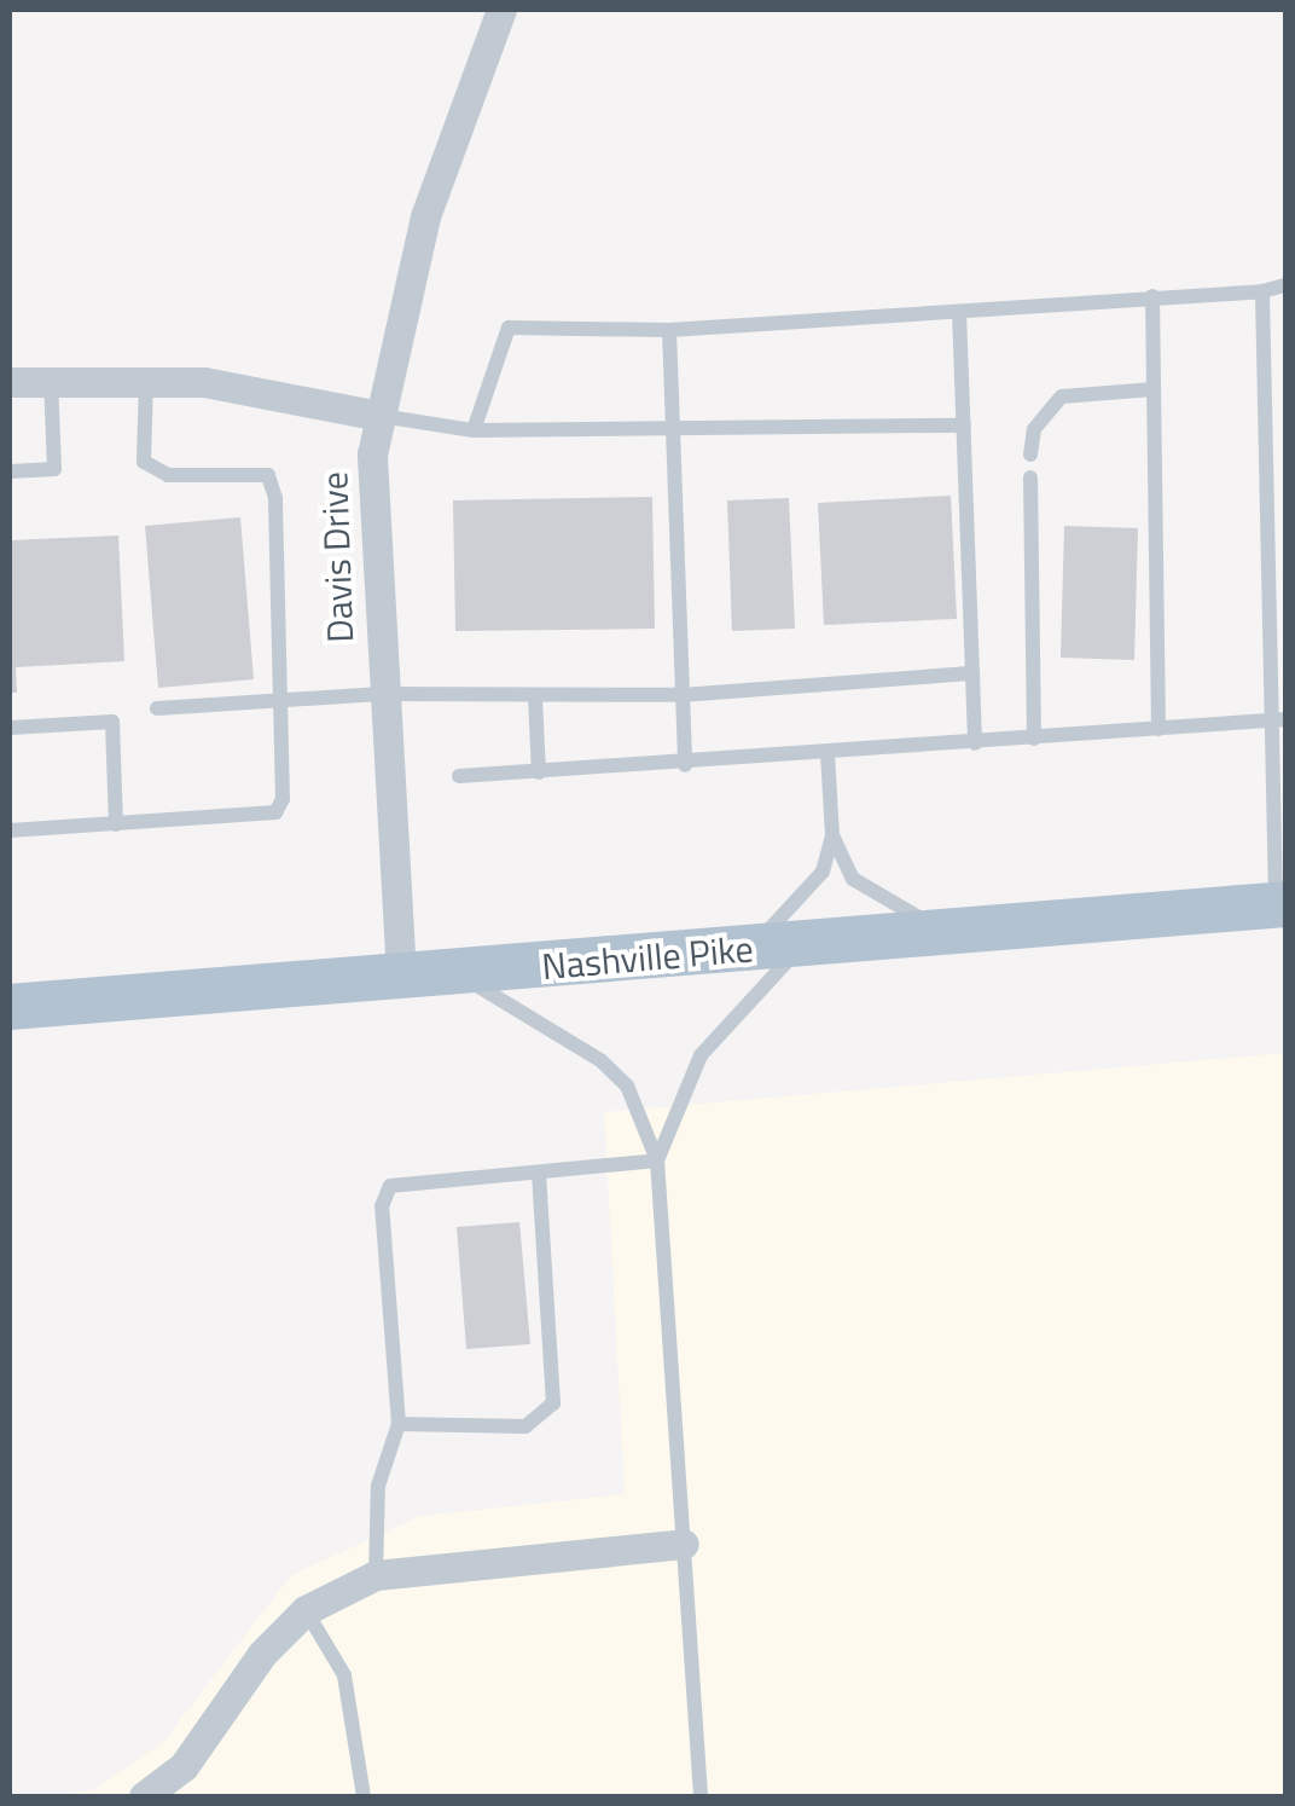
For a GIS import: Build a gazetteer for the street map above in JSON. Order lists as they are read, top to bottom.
{
  "streets": {
    "main road": ["Nashville Pike"],
    "street": ["Davis Drive"]
  },
  "crossings": [
    ["Davis Drive", "Nashville Pike"]
  ]
}
